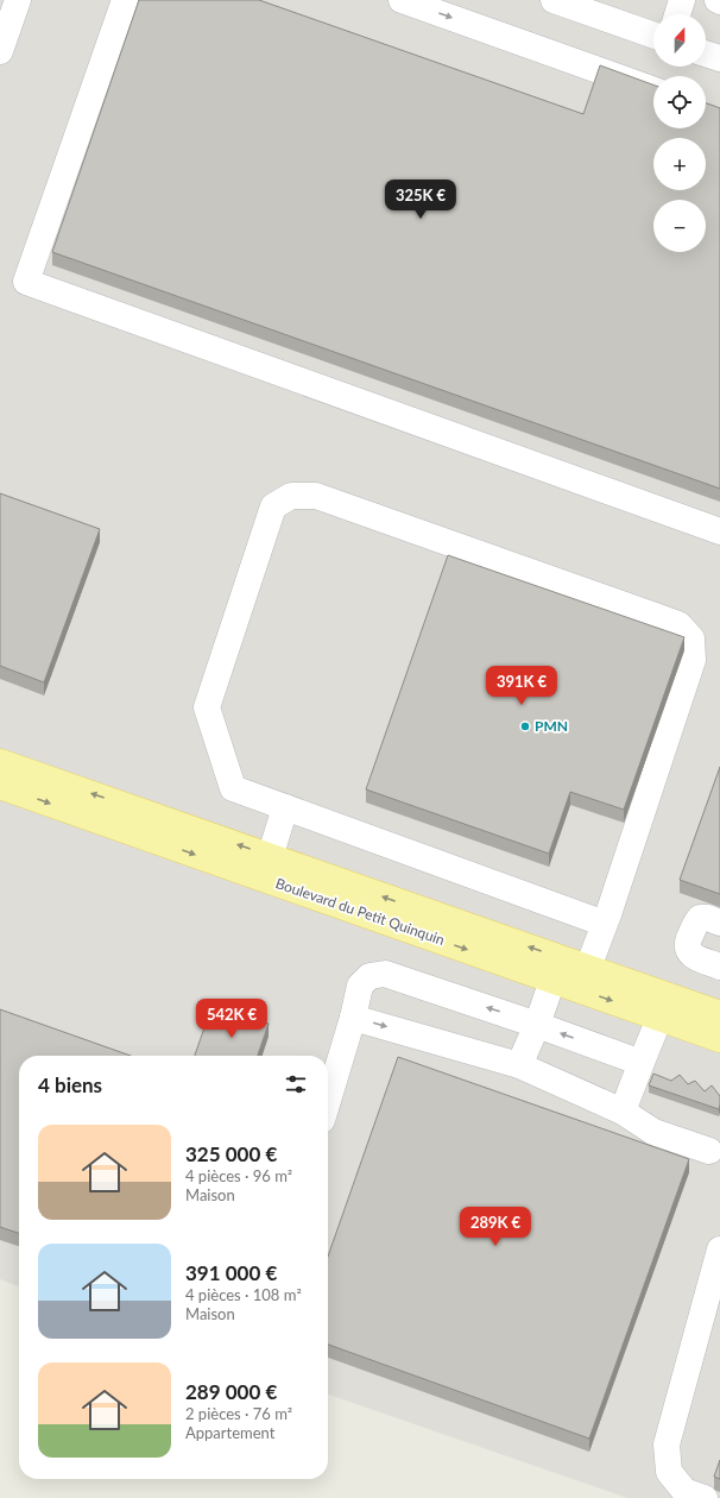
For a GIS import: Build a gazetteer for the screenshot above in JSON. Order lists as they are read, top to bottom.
{
  "streets": {
    "main road": ["Boulevard du Petit Quinquin"]
  },
  "places": ["PMN"],
  "north": "top",
  "page": {
    "map_buttons": ["+", "−"],
    "price": [
      "325K €",
      "391K €",
      "542K €",
      "289K €"
    ],
    "heading": "4 biens",
    "list": [
      {
        "name": "325 000 €",
        "note": "4 pièces · 96 m² · Maison"
      },
      {
        "name": "391 000 €",
        "note": "4 pièces · 108 m² · Maison"
      },
      {
        "name": "289 000 €",
        "note": "2 pièces · 76 m² · Appartement"
      }
    ]
  }
}
